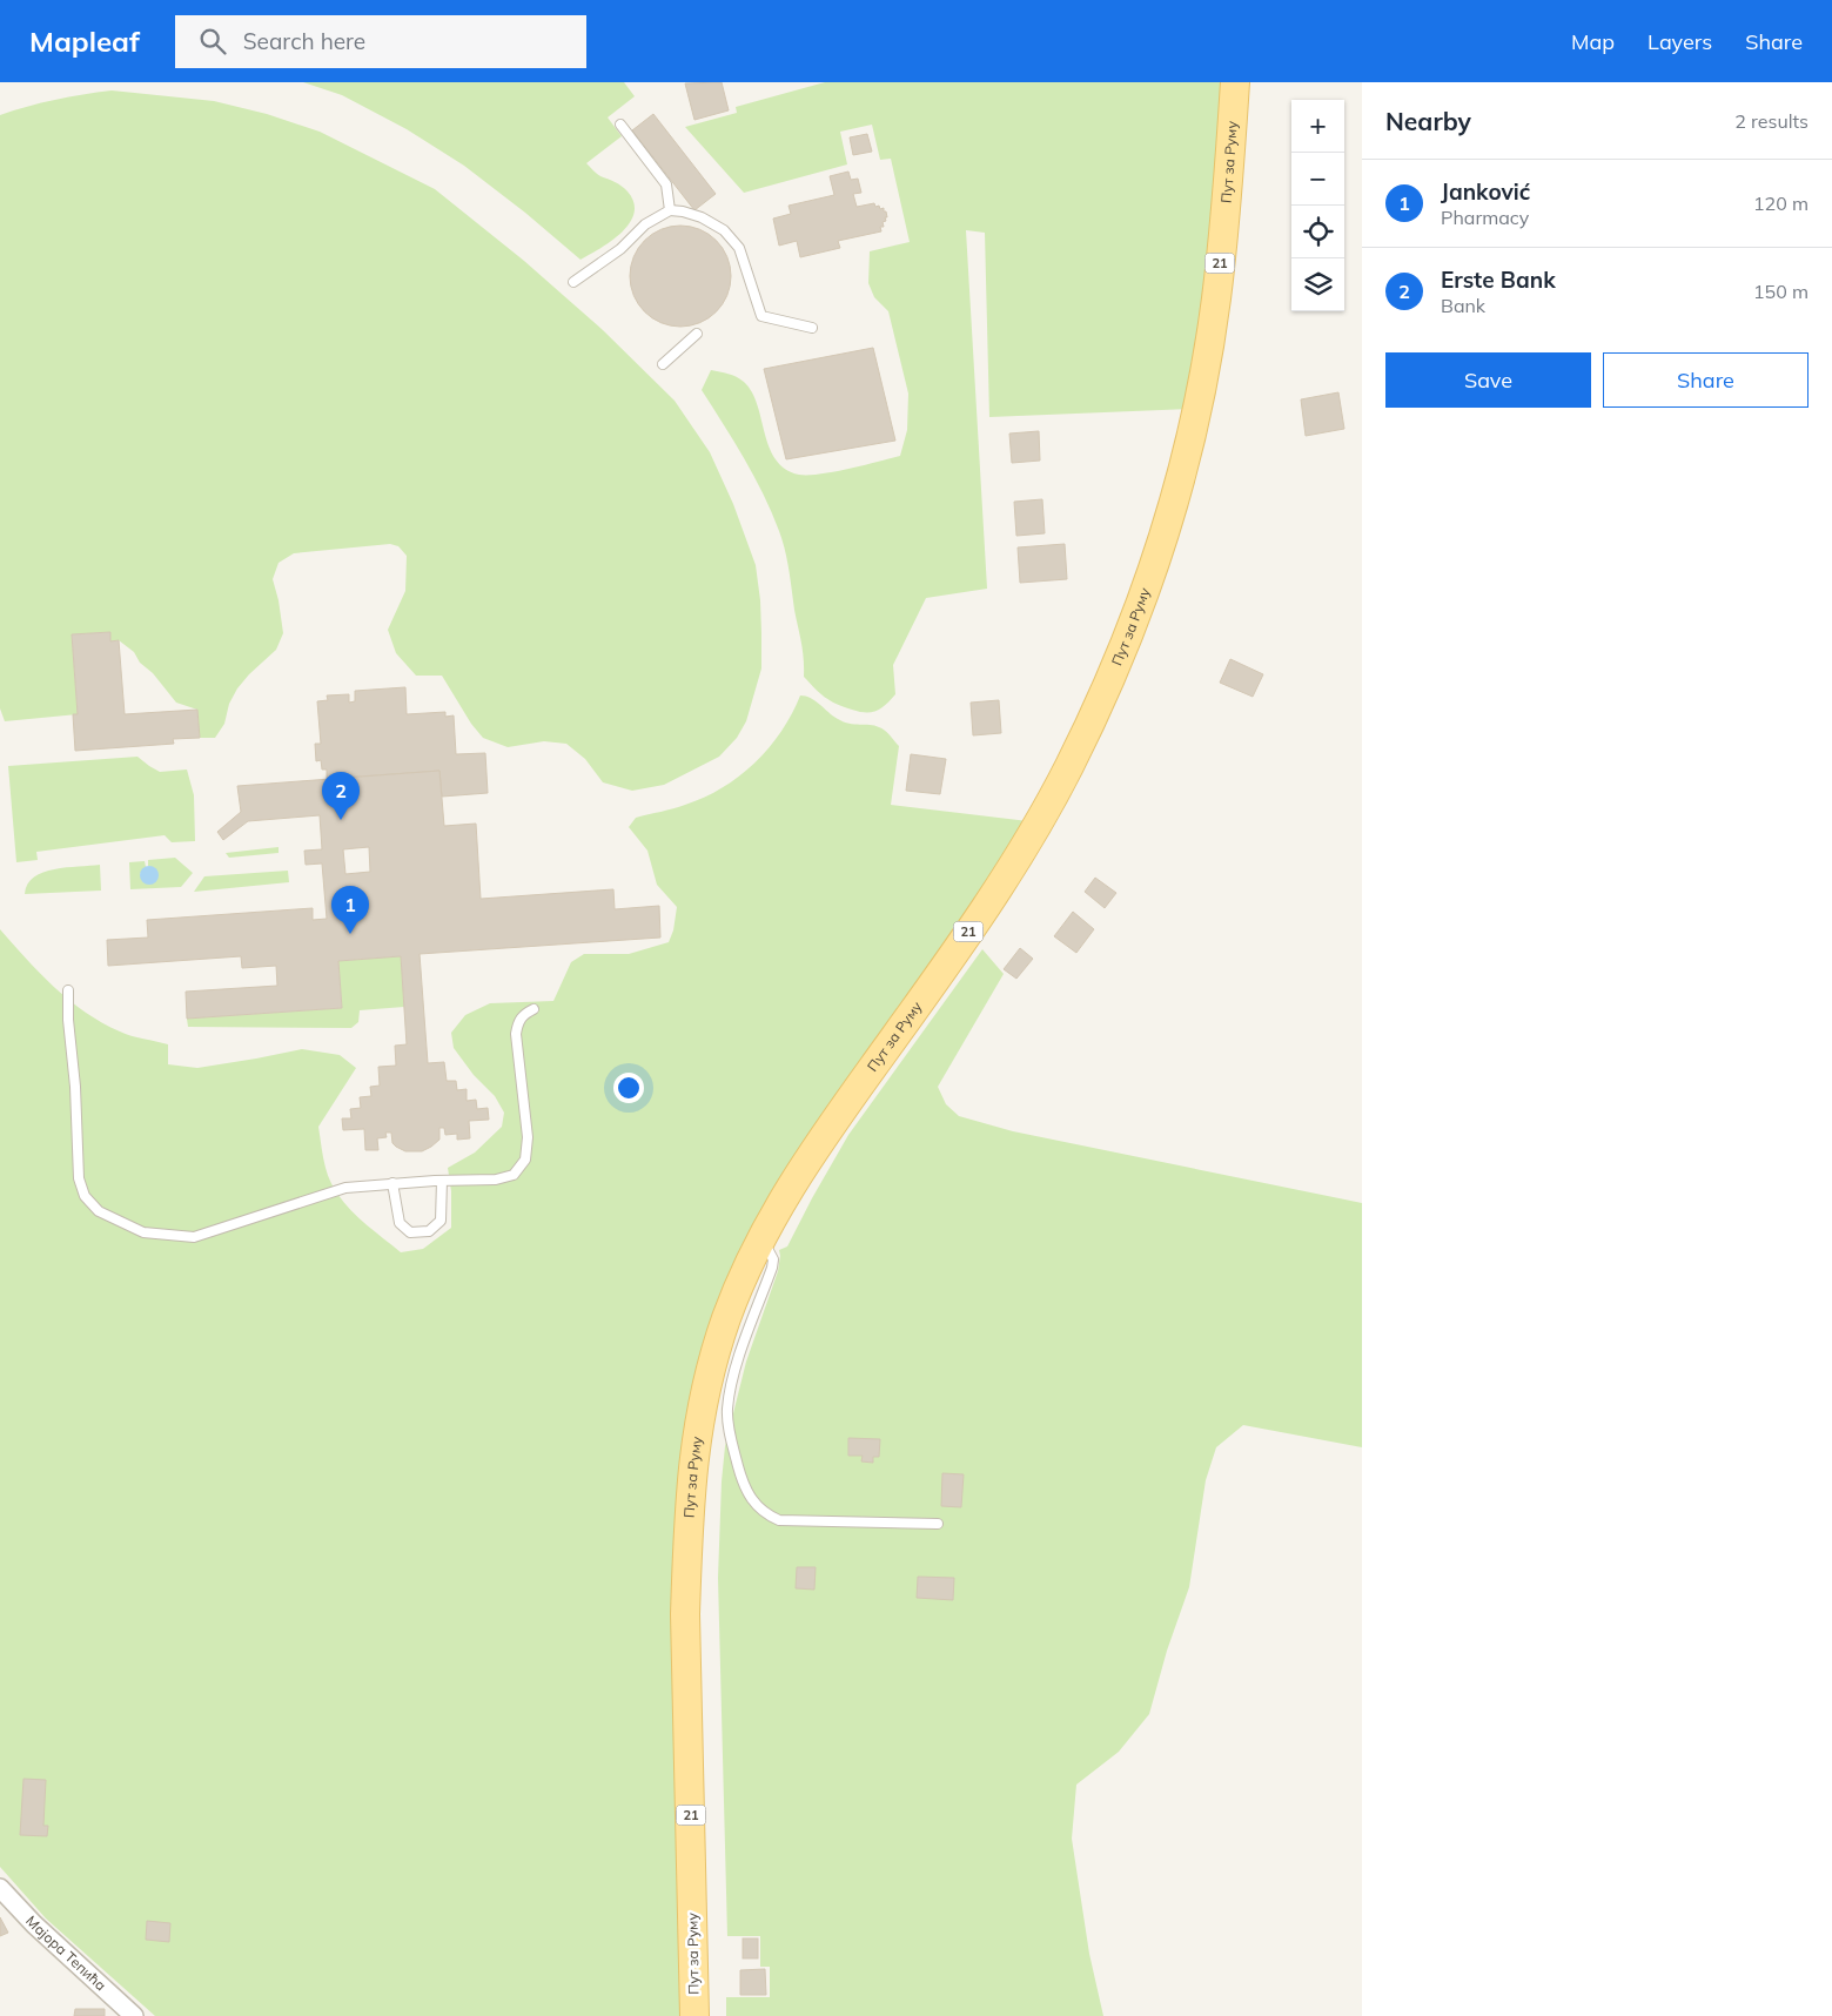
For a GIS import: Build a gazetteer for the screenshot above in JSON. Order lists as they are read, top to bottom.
{
  "streets": {
    "main road": ["Пут за Руму", "21"],
    "street": ["Мајора Тепића"]
  },
  "page": {
    "header": "Mapleaf",
    "search": "Search here",
    "nav": ["Map", "Layers", "Share"],
    "heading": ["Nearby", "2 results"],
    "map_buttons": ["+", "−"],
    "list": [
      {
        "mark": "1",
        "name": "Janković",
        "note": "Pharmacy",
        "value": "120 m"
      },
      {
        "mark": "2",
        "name": "Erste Bank",
        "note": "Bank",
        "value": "150 m"
      }
    ],
    "buttons": ["Save", "Share"],
    "pins": ["2", "1"]
  }
}
